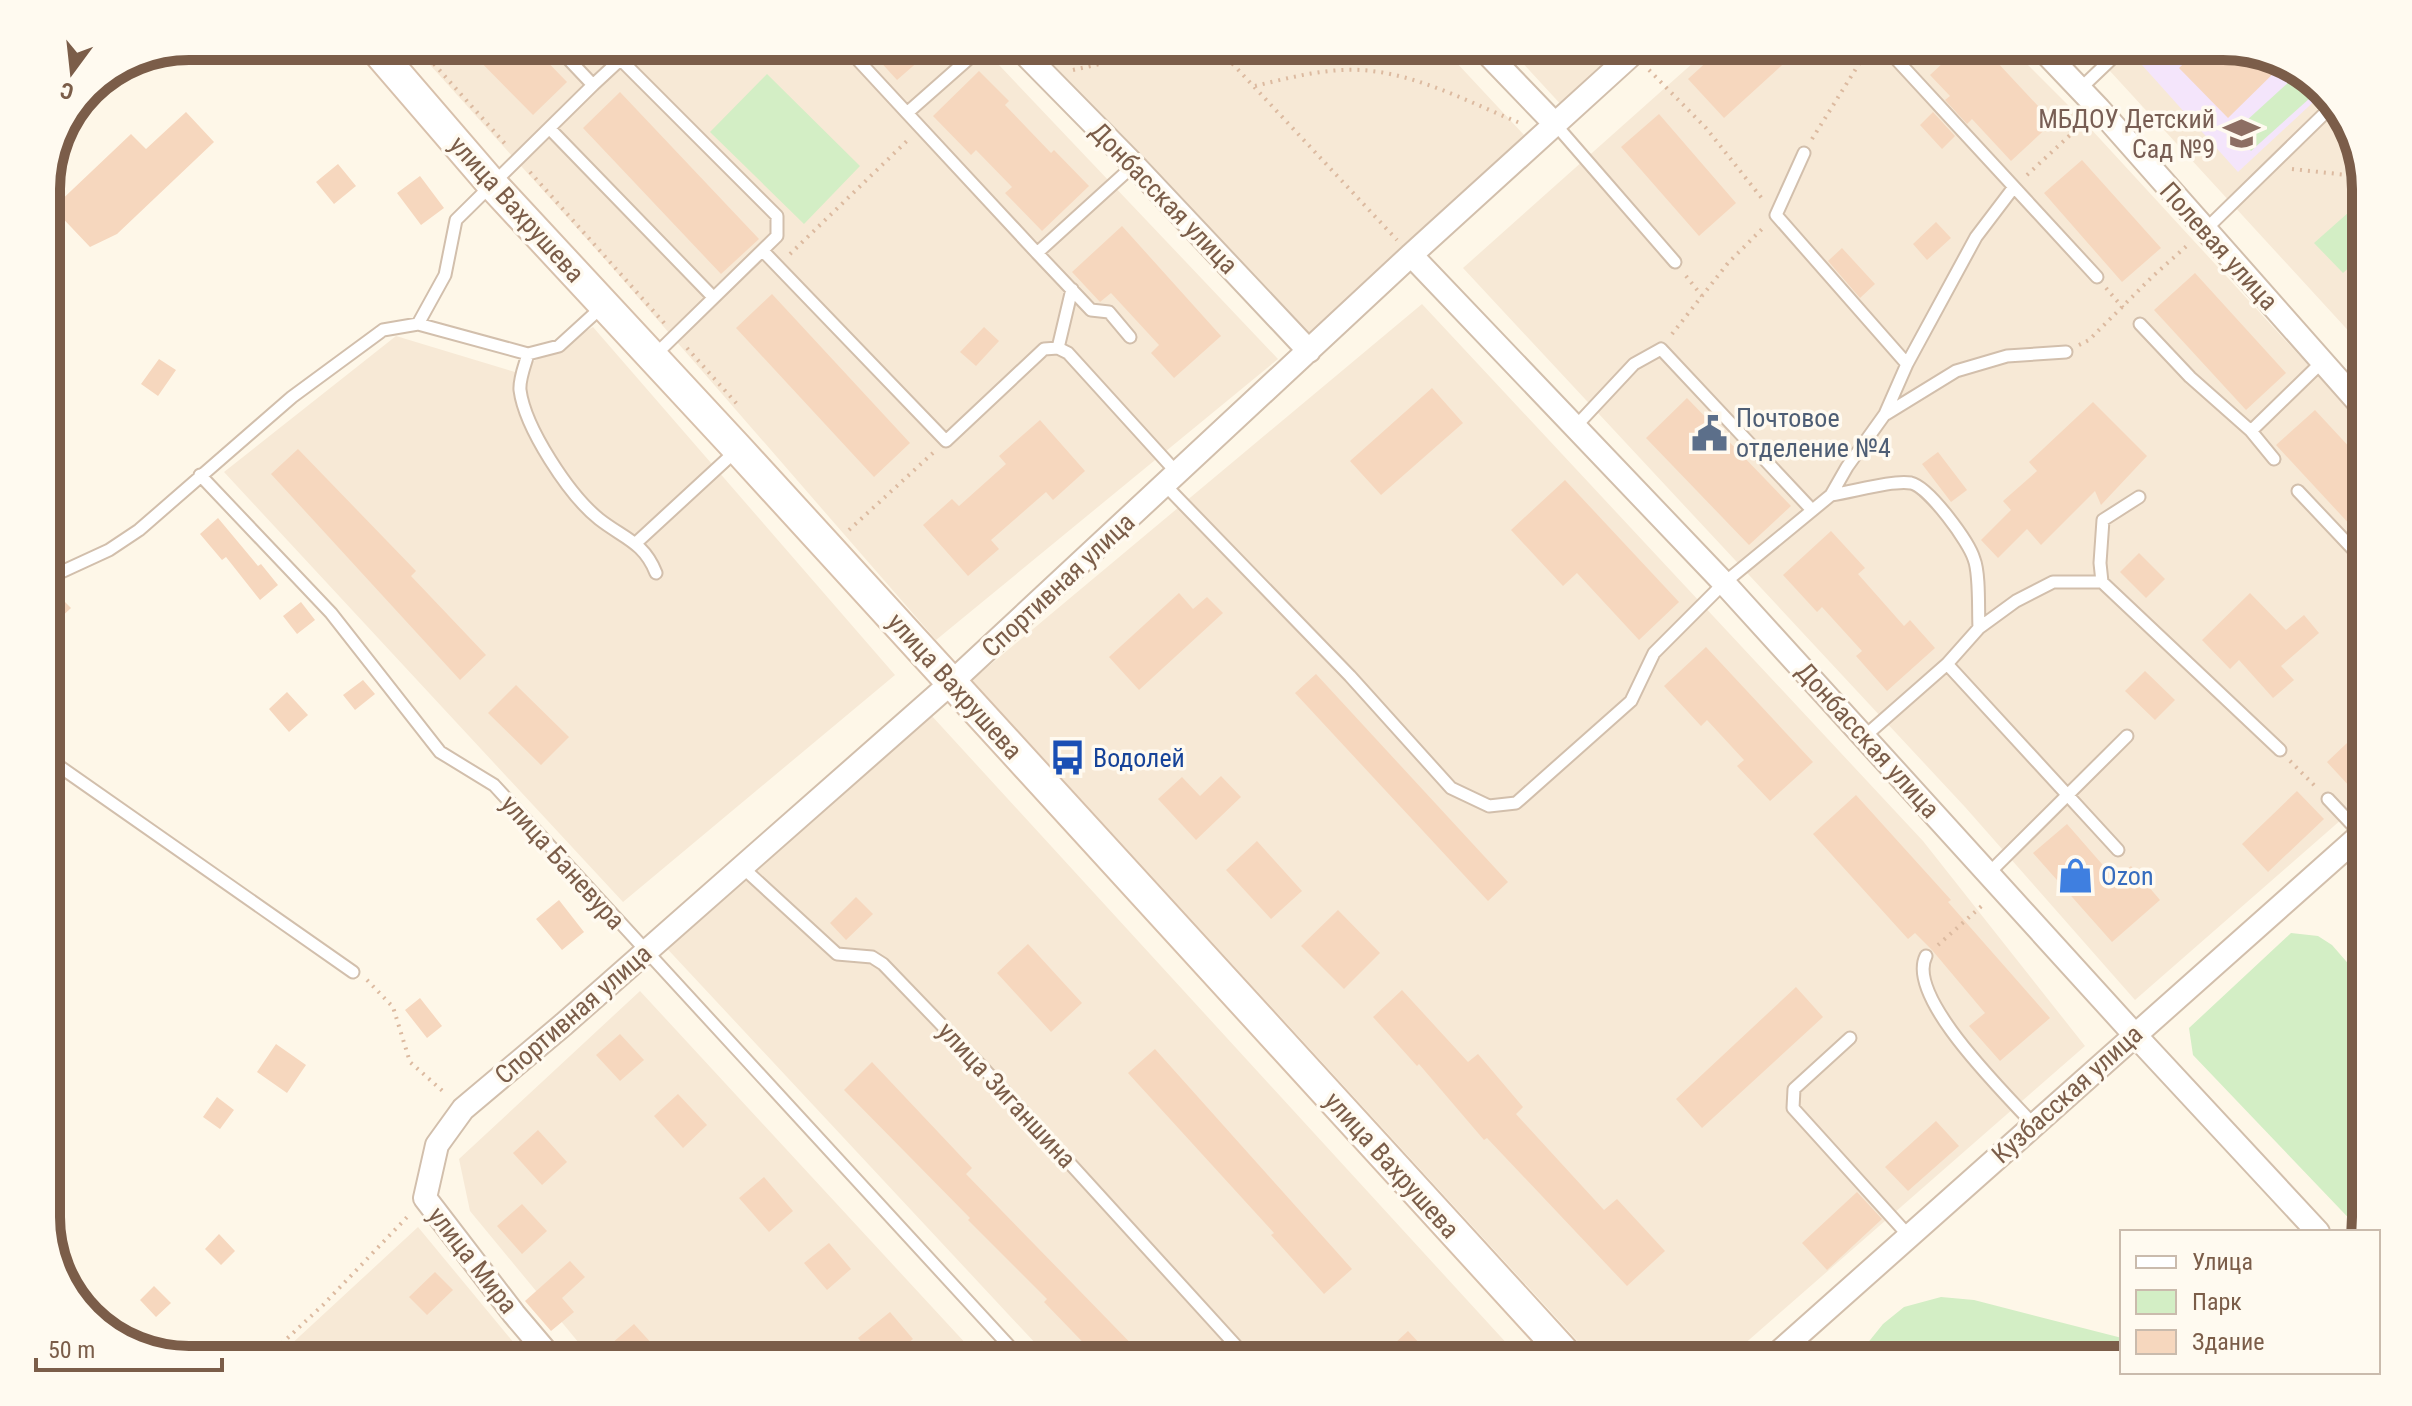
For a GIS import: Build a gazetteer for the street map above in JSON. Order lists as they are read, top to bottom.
{
  "streets": {
    "main road": ["улица Вахрушева"],
    "street": [
      "Донбасская улица",
      "Полевая улица",
      "Спортивная улица",
      "Кузбасская улица",
      "улица Мира"
    ],
    "lane": ["улица Баневура", "улица Зиганшина"]
  },
  "crossings": [
    ["Донбасская улица", "Спортивная улица"],
    ["Донбасская улица", "Кузбасская улица"],
    ["улица Вахрушева", "Спортивная улица"],
    ["Спортивная улица", "улица Баневура"],
    ["Спортивная улица", "улица Зиганшина"],
    ["Спортивная улица", "улица Мира"]
  ],
  "places": {
    "school or university": ["МБДОУ Детский Сад №9"],
    "public building": ["Почтовое отделение №4"],
    "bus stop": ["Водолей"],
    "shop": ["Ozon"]
  },
  "legend": ["Улица", "Парк", "Здание"],
  "scale_bar": "50 m",
  "north": "bottom"
}
